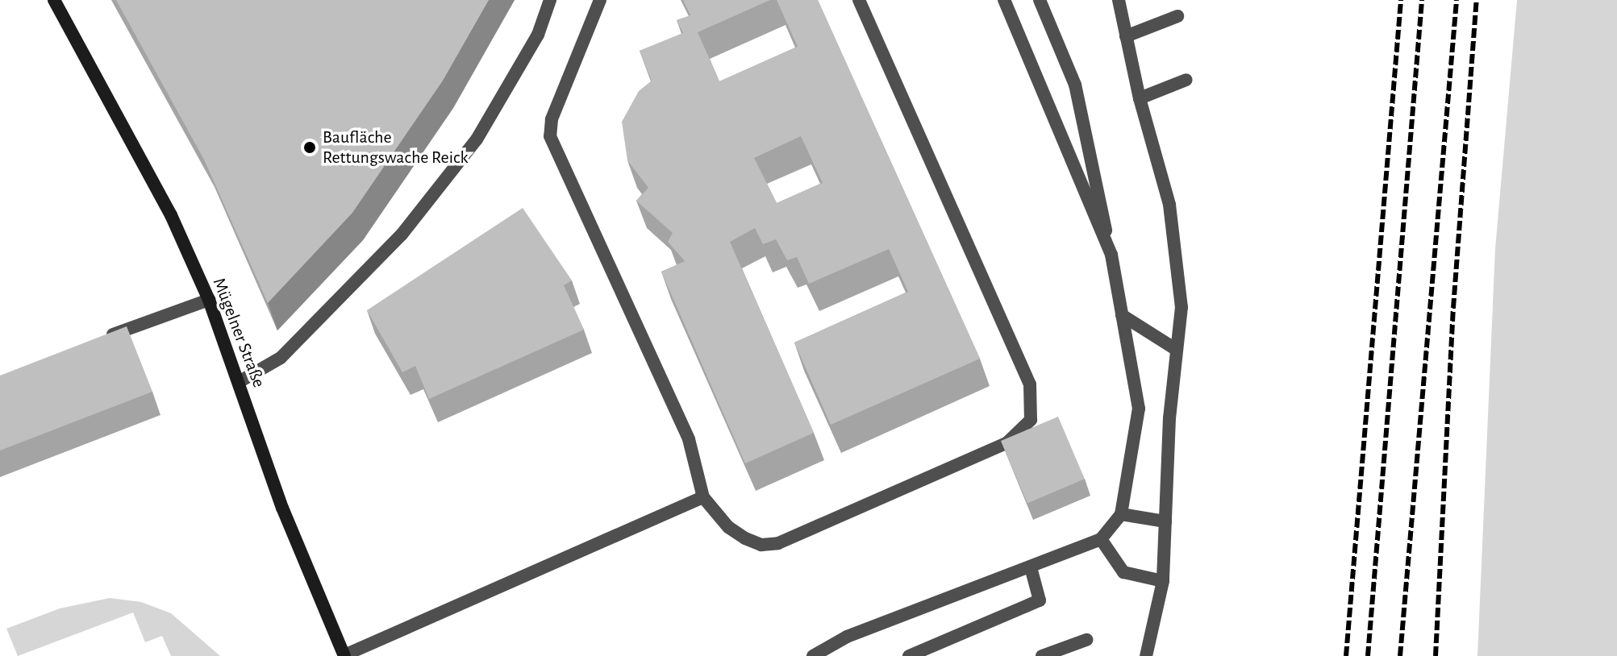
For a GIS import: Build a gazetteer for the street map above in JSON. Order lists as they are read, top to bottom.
{
  "streets": {
    "street": ["Mügelner Straße"]
  },
  "places": ["Baufläche Rettungswache Reick"]
}
